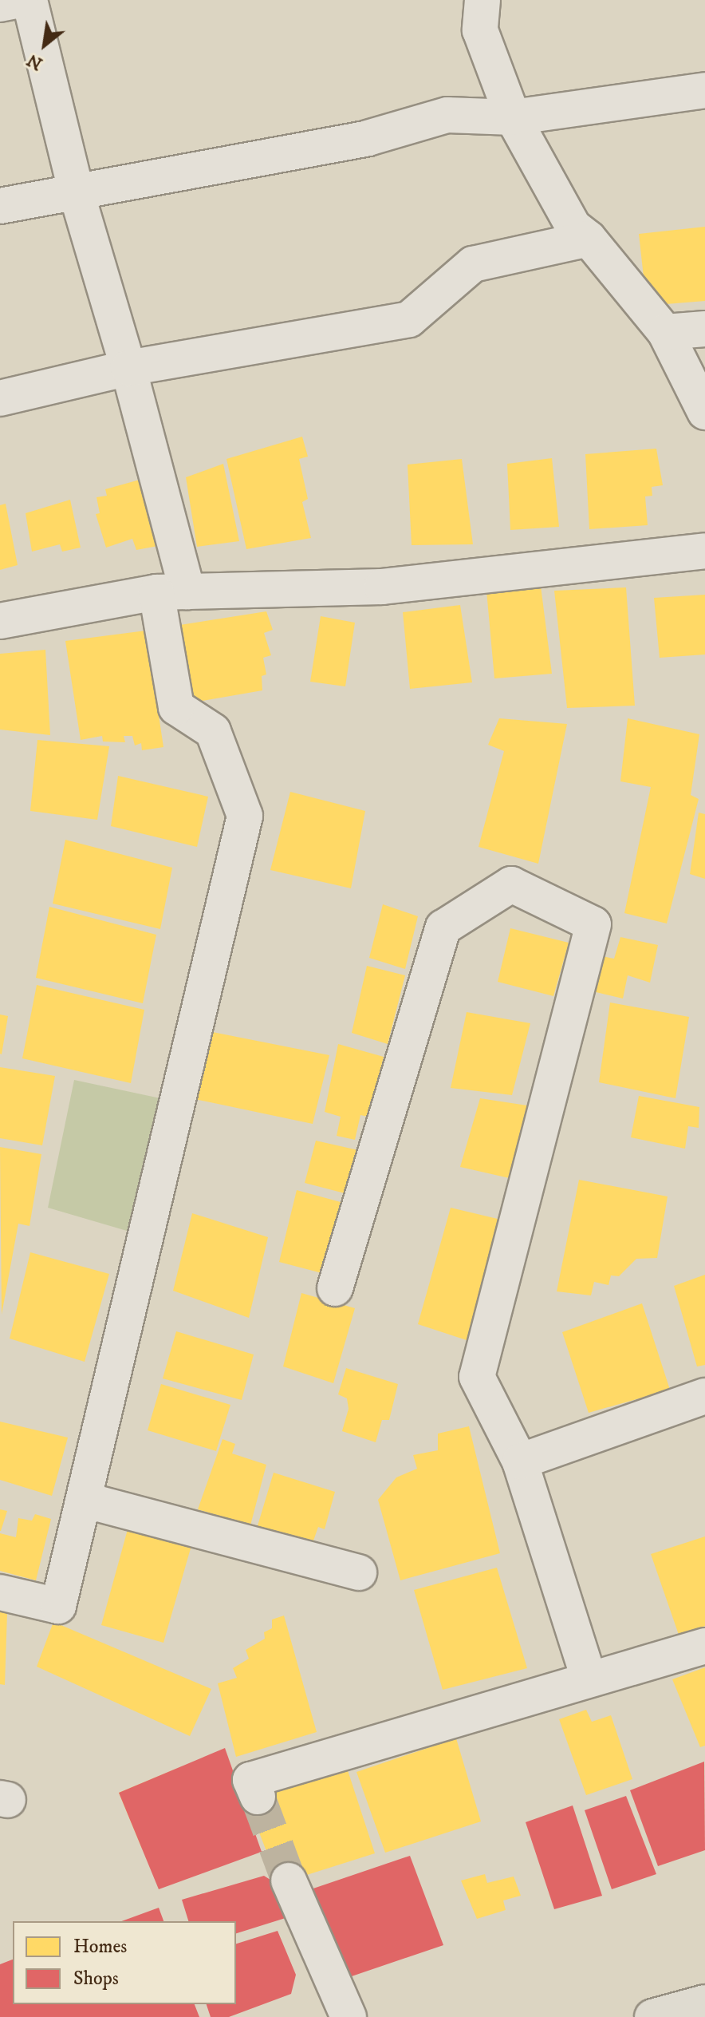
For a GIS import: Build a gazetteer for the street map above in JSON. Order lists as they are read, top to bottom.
{
  "legend": ["Homes", "Shops"],
  "north": "bottom left"
}
